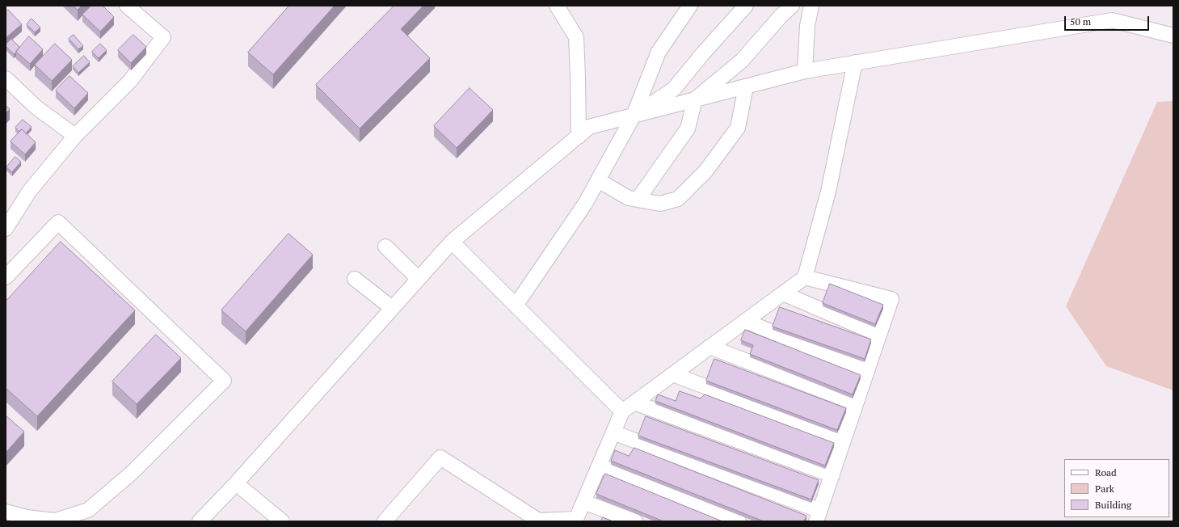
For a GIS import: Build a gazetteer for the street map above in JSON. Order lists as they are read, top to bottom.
{
  "legend": ["Road", "Park", "Building"],
  "scale_bar": "50 m"
}
